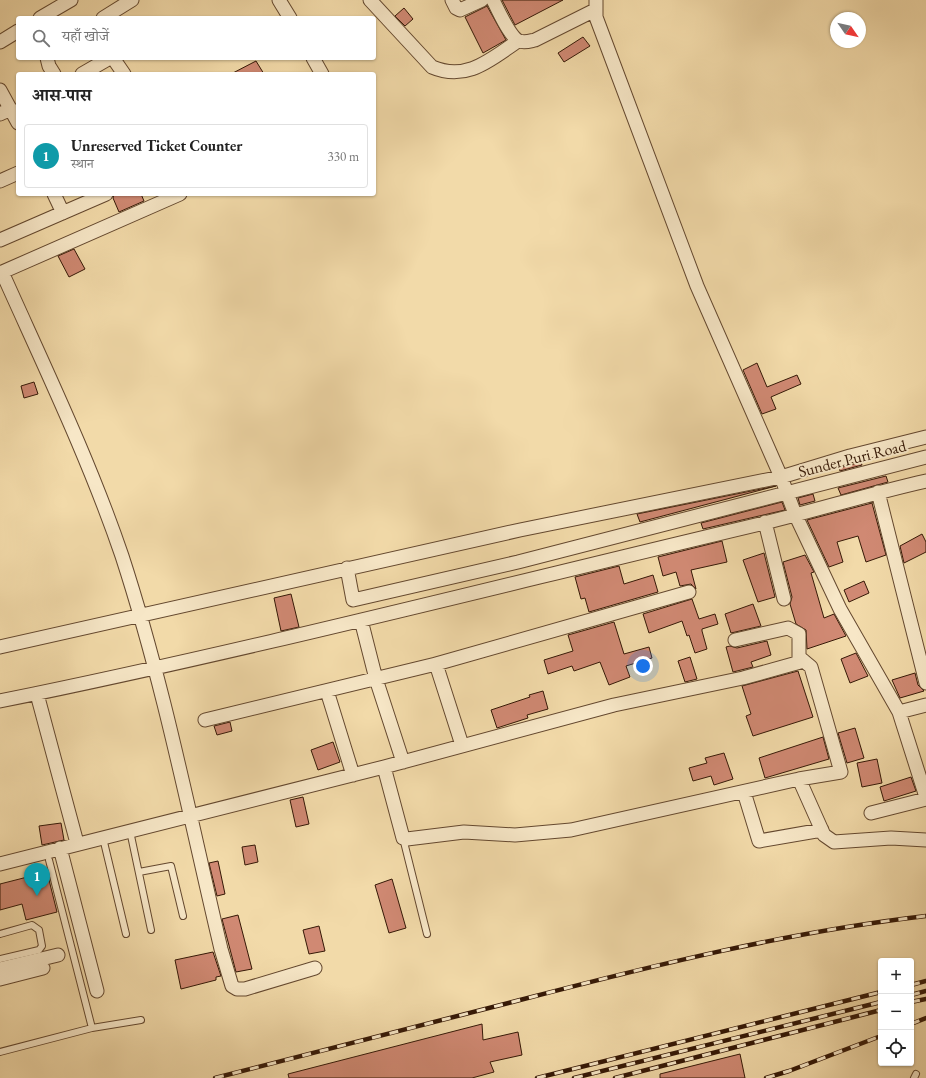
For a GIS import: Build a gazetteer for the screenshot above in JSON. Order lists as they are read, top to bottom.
{
  "streets": {
    "street": ["Sunder Puri Road"]
  },
  "north": "bottom right",
  "page": {
    "search": "यहाँ खोजें",
    "heading": "आस-पास",
    "list": [
      {
        "mark": "1",
        "name": "Unreserved Ticket Counter",
        "note": "स्थान",
        "value": "330 m"
      }
    ],
    "pins": "1",
    "map_buttons": ["+", "−"]
  }
}
